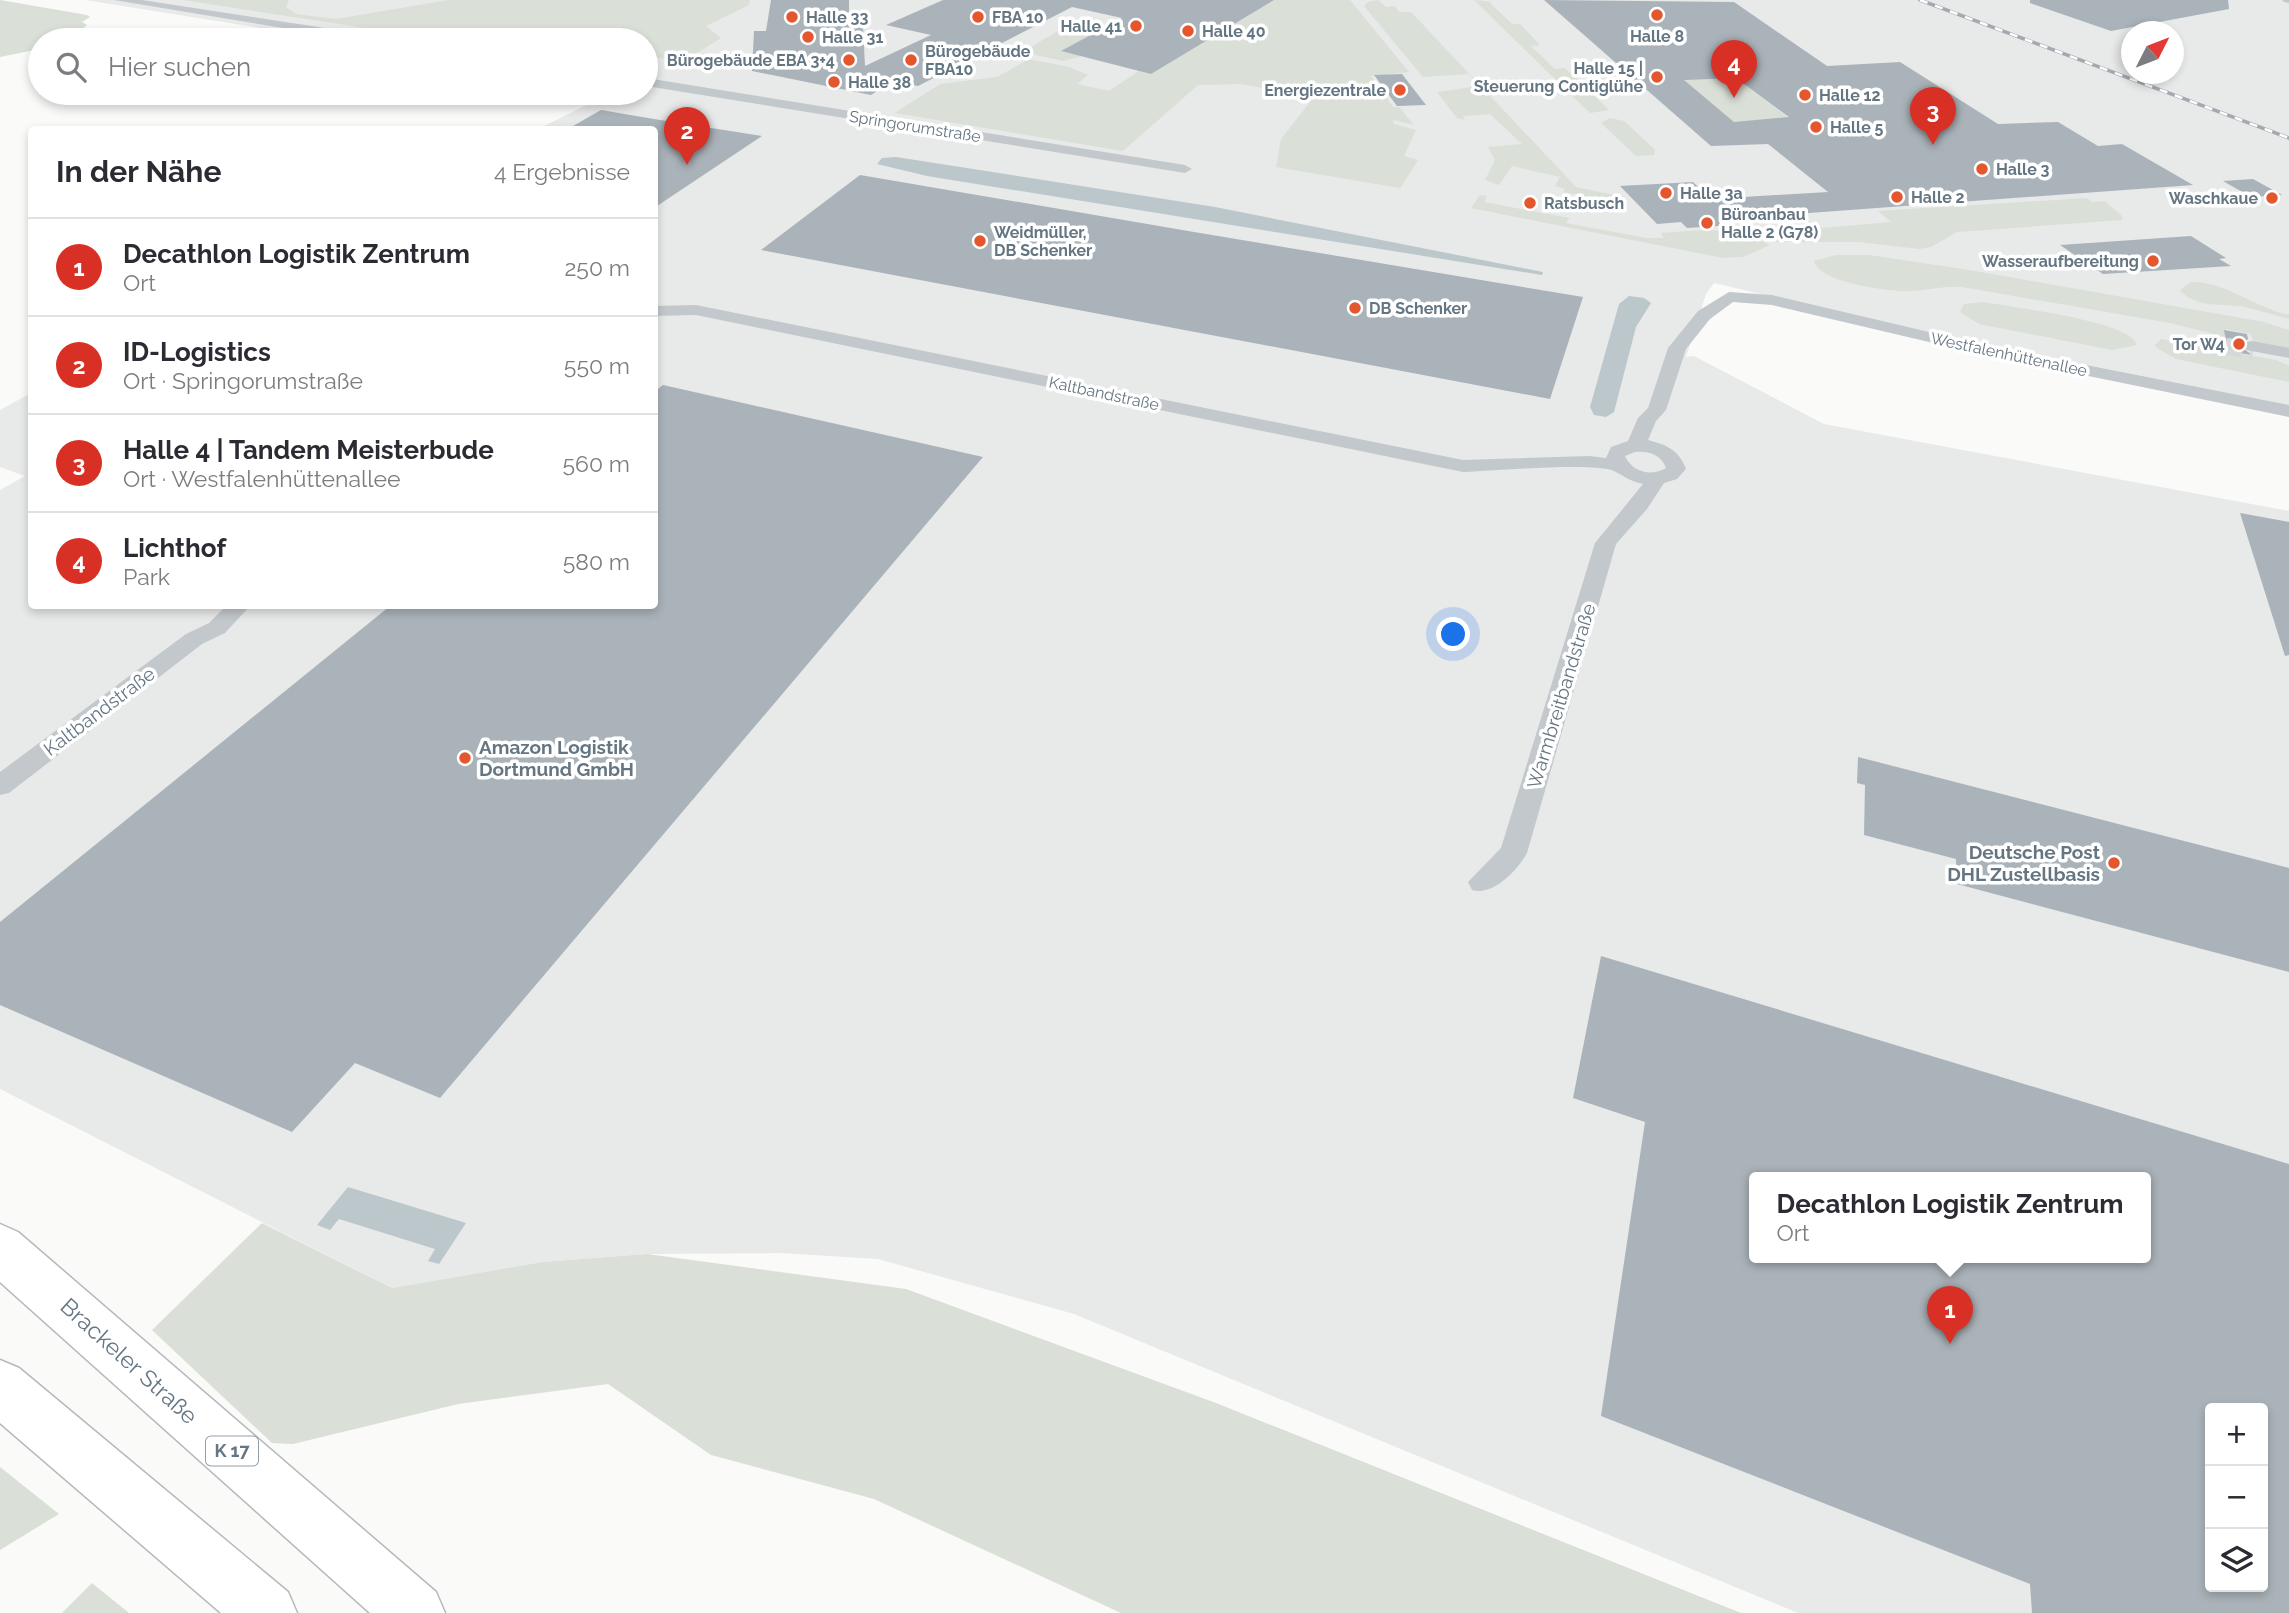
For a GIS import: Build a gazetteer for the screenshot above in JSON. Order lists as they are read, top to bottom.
{
  "streets": {
    "highway": ["Brackeler Straße", "K 17"],
    "street": [
      "Springorumstraße",
      "Westfalenhüttenallee",
      "Kaltbandstraße",
      "Warmbreitbandstraße"
    ]
  },
  "places": [
    "Halle 8",
    "Halle 33",
    "FBA 10",
    "Halle 41",
    "Halle 40",
    "Halle 31",
    "Bürogebäude EBA 3+4",
    "Bürogebäude FBA10",
    "Halle 15 | Steuerung Contiglühe",
    "Halle 38",
    "Energiezentrale",
    "Halle 12",
    "Halle 5",
    "Halle 3",
    "Halle 3a",
    "Halle 2",
    "Waschkaue",
    "Ratsbusch",
    "Büroanbau Halle 2 (G78)",
    "Weidmüller, DB Schenker",
    "Wasseraufbereitung",
    "DB Schenker",
    "Tor W4",
    "Amazon Logistik Dortmund GmbH",
    "Deutsche Post DHL Zustellbasis"
  ],
  "north": "top right",
  "page": {
    "search": "Hier suchen",
    "pins": [
      "4",
      "3",
      "2",
      "1"
    ],
    "heading": ["In der Nähe", "4 Ergebnisse"],
    "list": [
      {
        "mark": "1",
        "name": "Decathlon Logistik Zentrum",
        "note": "Ort",
        "value": "250 m"
      },
      {
        "mark": "2",
        "name": "ID-Logistics",
        "note": "Ort · Springorumstraße",
        "value": "550 m"
      },
      {
        "mark": "3",
        "name": "Halle 4 | Tandem Meisterbude",
        "note": "Ort · Westfalenhüttenallee",
        "value": "560 m"
      },
      {
        "mark": "4",
        "name": "Lichthof",
        "note": "Park",
        "value": "580 m"
      }
    ],
    "popup": ["Decathlon Logistik Zentrum", "Ort"],
    "map_buttons": ["+", "−"]
  }
}
